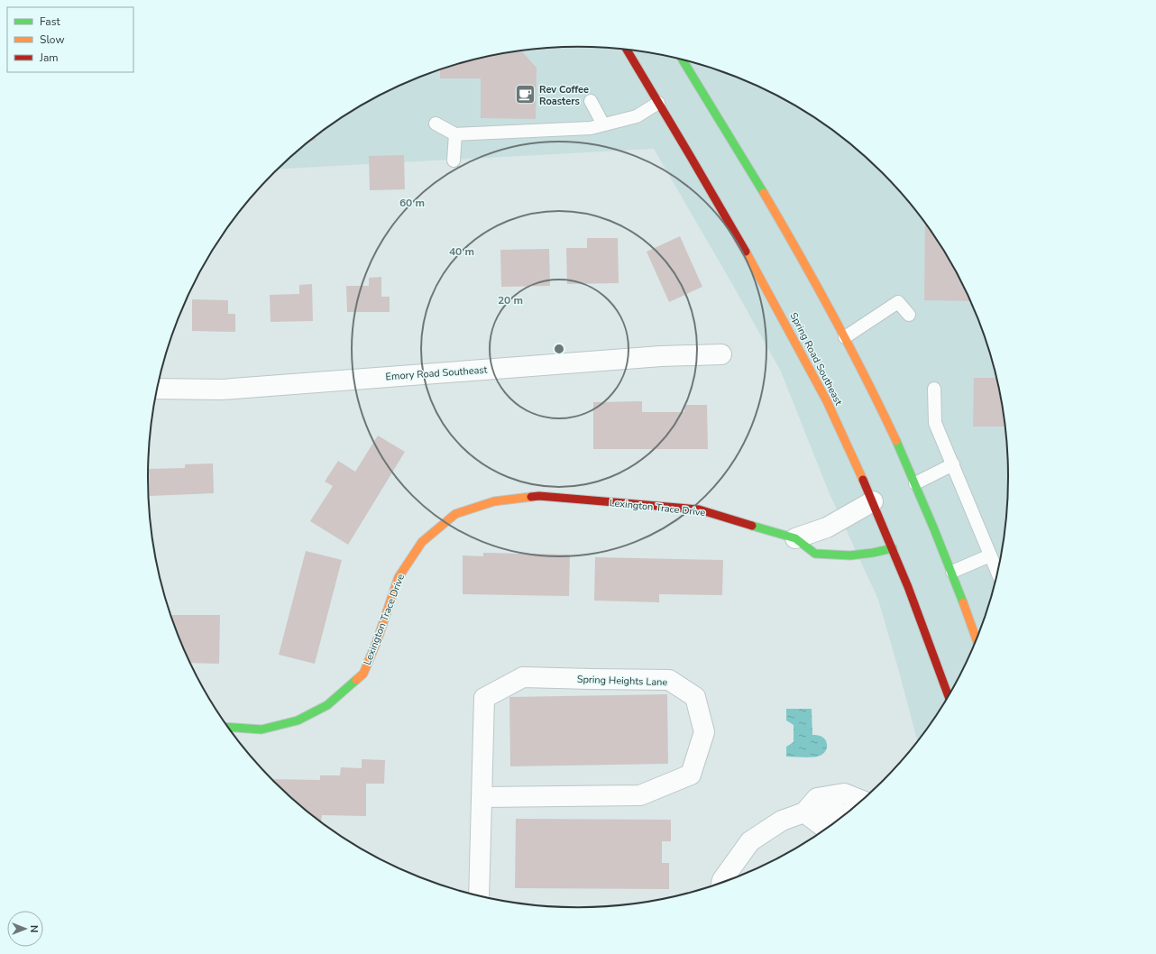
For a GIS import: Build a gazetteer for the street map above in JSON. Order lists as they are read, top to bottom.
{
  "streets": {
    "main road": ["Spring Road Southeast", "Lexington Trace Drive"],
    "street": ["Emory Road Southeast", "Spring Heights Lane"]
  },
  "crossings": [
    ["Spring Road Southeast", "Lexington Trace Drive"]
  ],
  "places": {
    "cafe": ["Rev Coffee Roasters"]
  },
  "legend": ["Fast", "Slow", "Jam"],
  "north": "right",
  "rings": ["60 m", "40 m", "20 m"]
}
